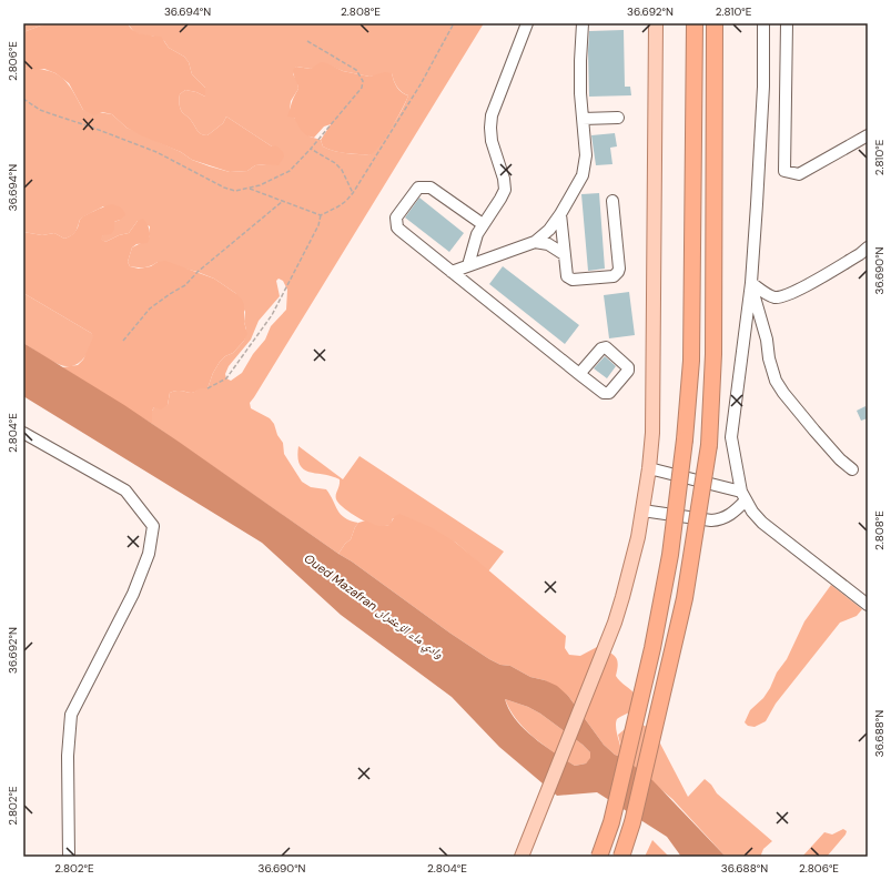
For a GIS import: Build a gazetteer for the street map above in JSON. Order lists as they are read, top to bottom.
{
  "water": ["Oued Mazafran وادي ماء الزعفران"],
  "coordinates": [
    "36.694°N",
    "2.808°E",
    "36.692°N",
    "2.810°E",
    "2.806°E",
    "36.690°N",
    "2.804°E",
    "36.688°N",
    "2.802°E"
  ]
}
